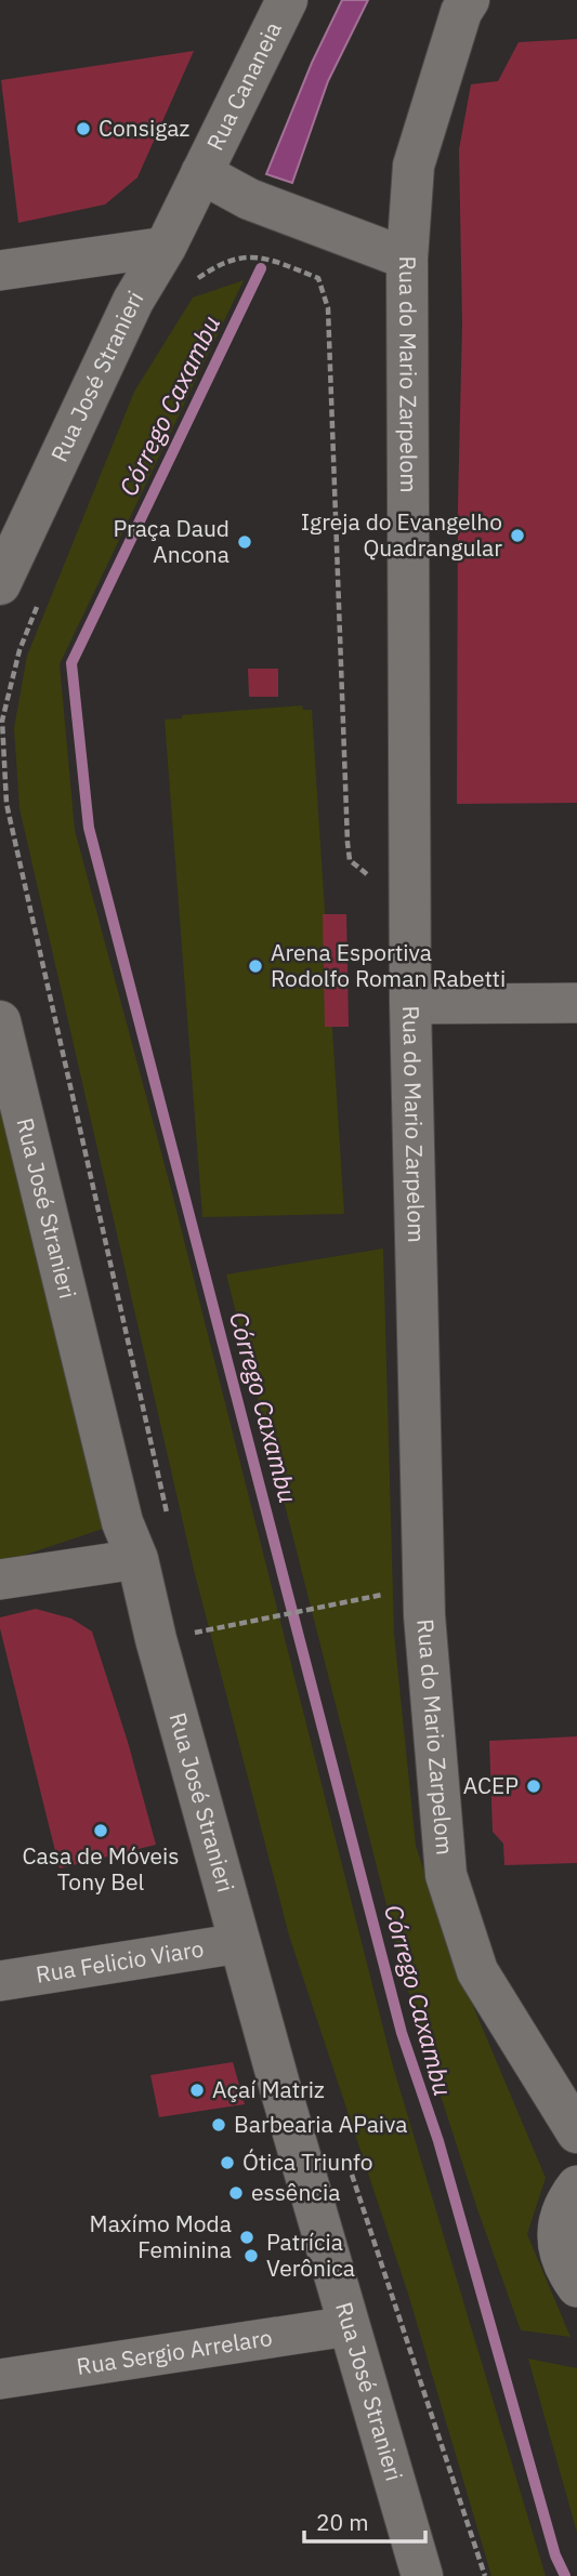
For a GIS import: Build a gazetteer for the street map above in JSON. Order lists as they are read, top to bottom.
{
  "streets": {
    "street": [
      "Rua Cananeia",
      "Rua do Mario Zarpelom",
      "Rua José Stranieri",
      "Rua Felicio Viaro",
      "Rua Sergio Arrelaro"
    ]
  },
  "crossings": [
    ["Rua Cananeia", "Rua José Stranieri"],
    ["Rua José Stranieri", "Rua Felicio Viaro"],
    ["Rua José Stranieri", "Rua Sergio Arrelaro"]
  ],
  "water": ["Córrego Caxambu"],
  "places": [
    "Consigaz",
    "Igreja do Evangelho Quadrangular",
    "Praça Daud Ancona",
    "Arena Esportiva Rodolfo Roman Rabetti",
    "ACEP",
    "Casa de Móveis Tony Bel",
    "Açaí Matriz",
    "Barbearia APaiva",
    "Ótica Triunfo",
    "essência",
    "Maxímo Moda Feminina",
    "Patrícia Verônica"
  ],
  "scale_bar": "20 m"
}
